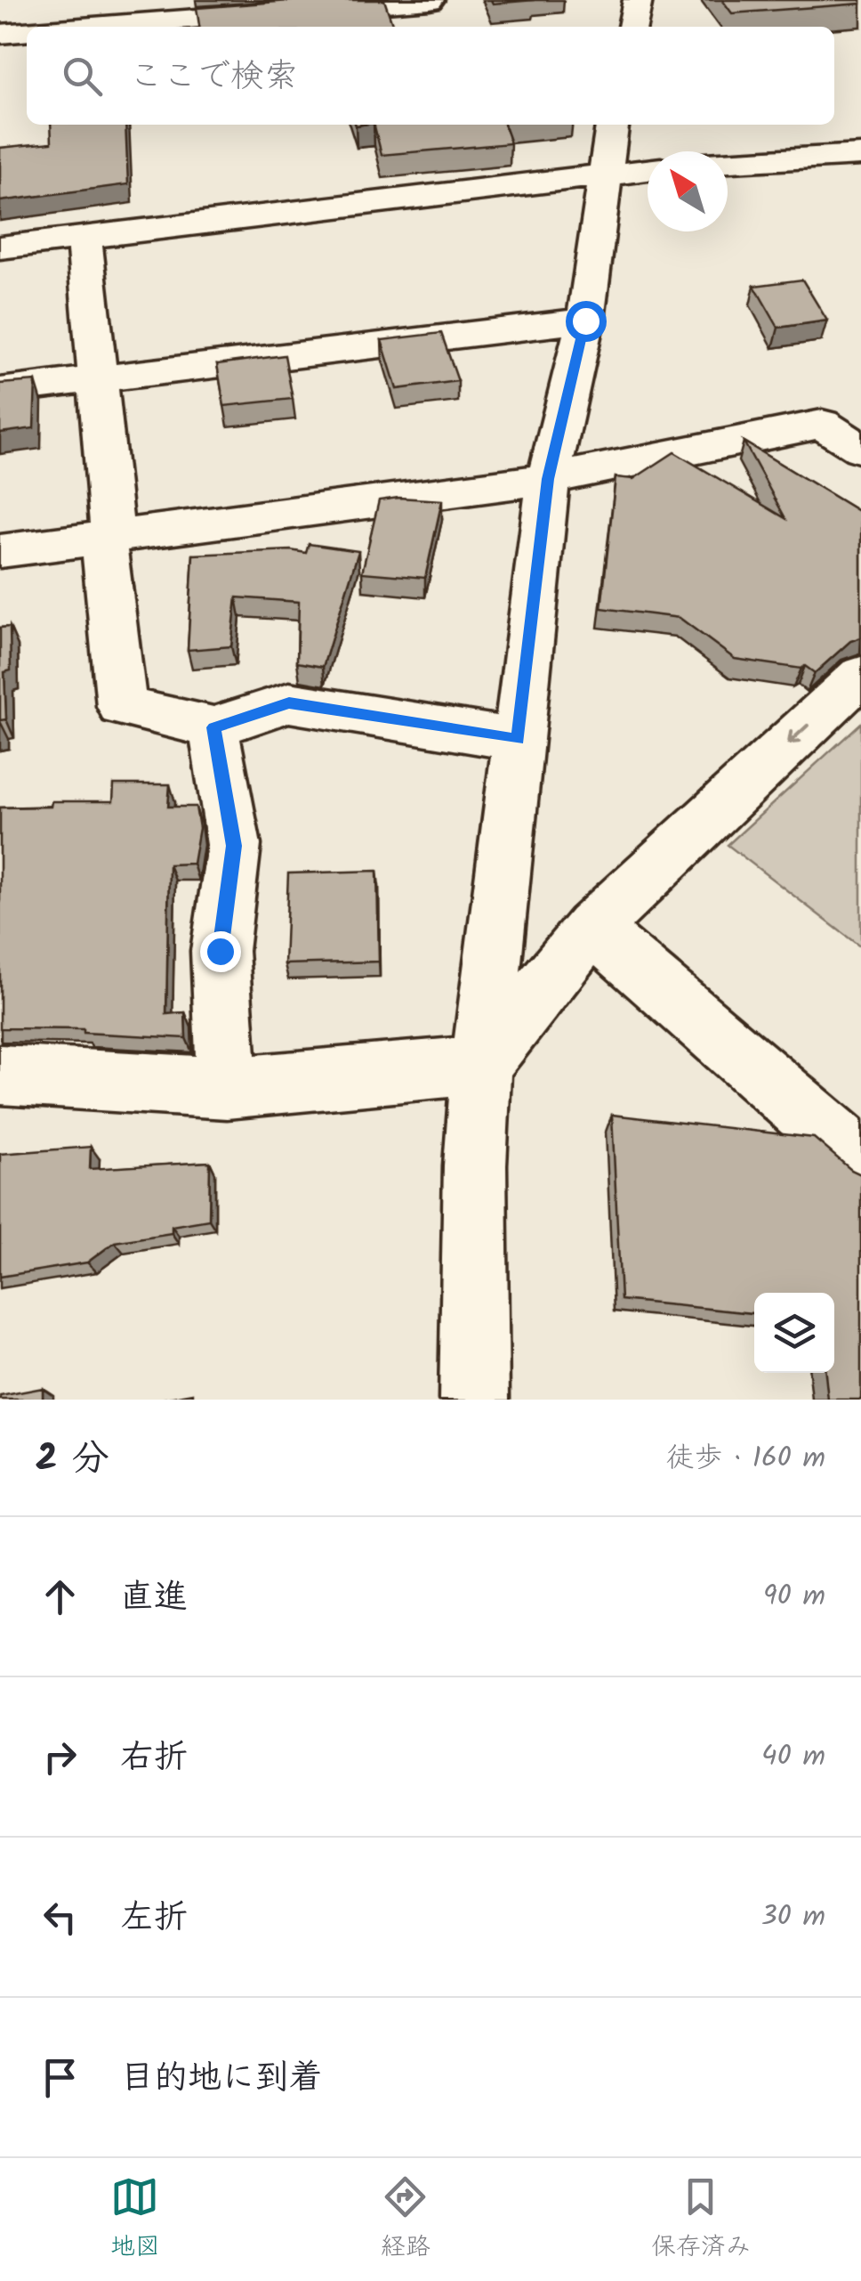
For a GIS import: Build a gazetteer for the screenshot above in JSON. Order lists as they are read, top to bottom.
{
  "north": "top left",
  "page": {
    "search": "ここで検索",
    "heading": ["2 分", "徒歩 · 160 m"],
    "list": [
      ["直進", "90 m"],
      ["右折", "40 m"],
      ["左折", "30 m"],
      "目的地に到着"
    ],
    "nav": ["地図", "経路", "保存済み"]
  }
}
